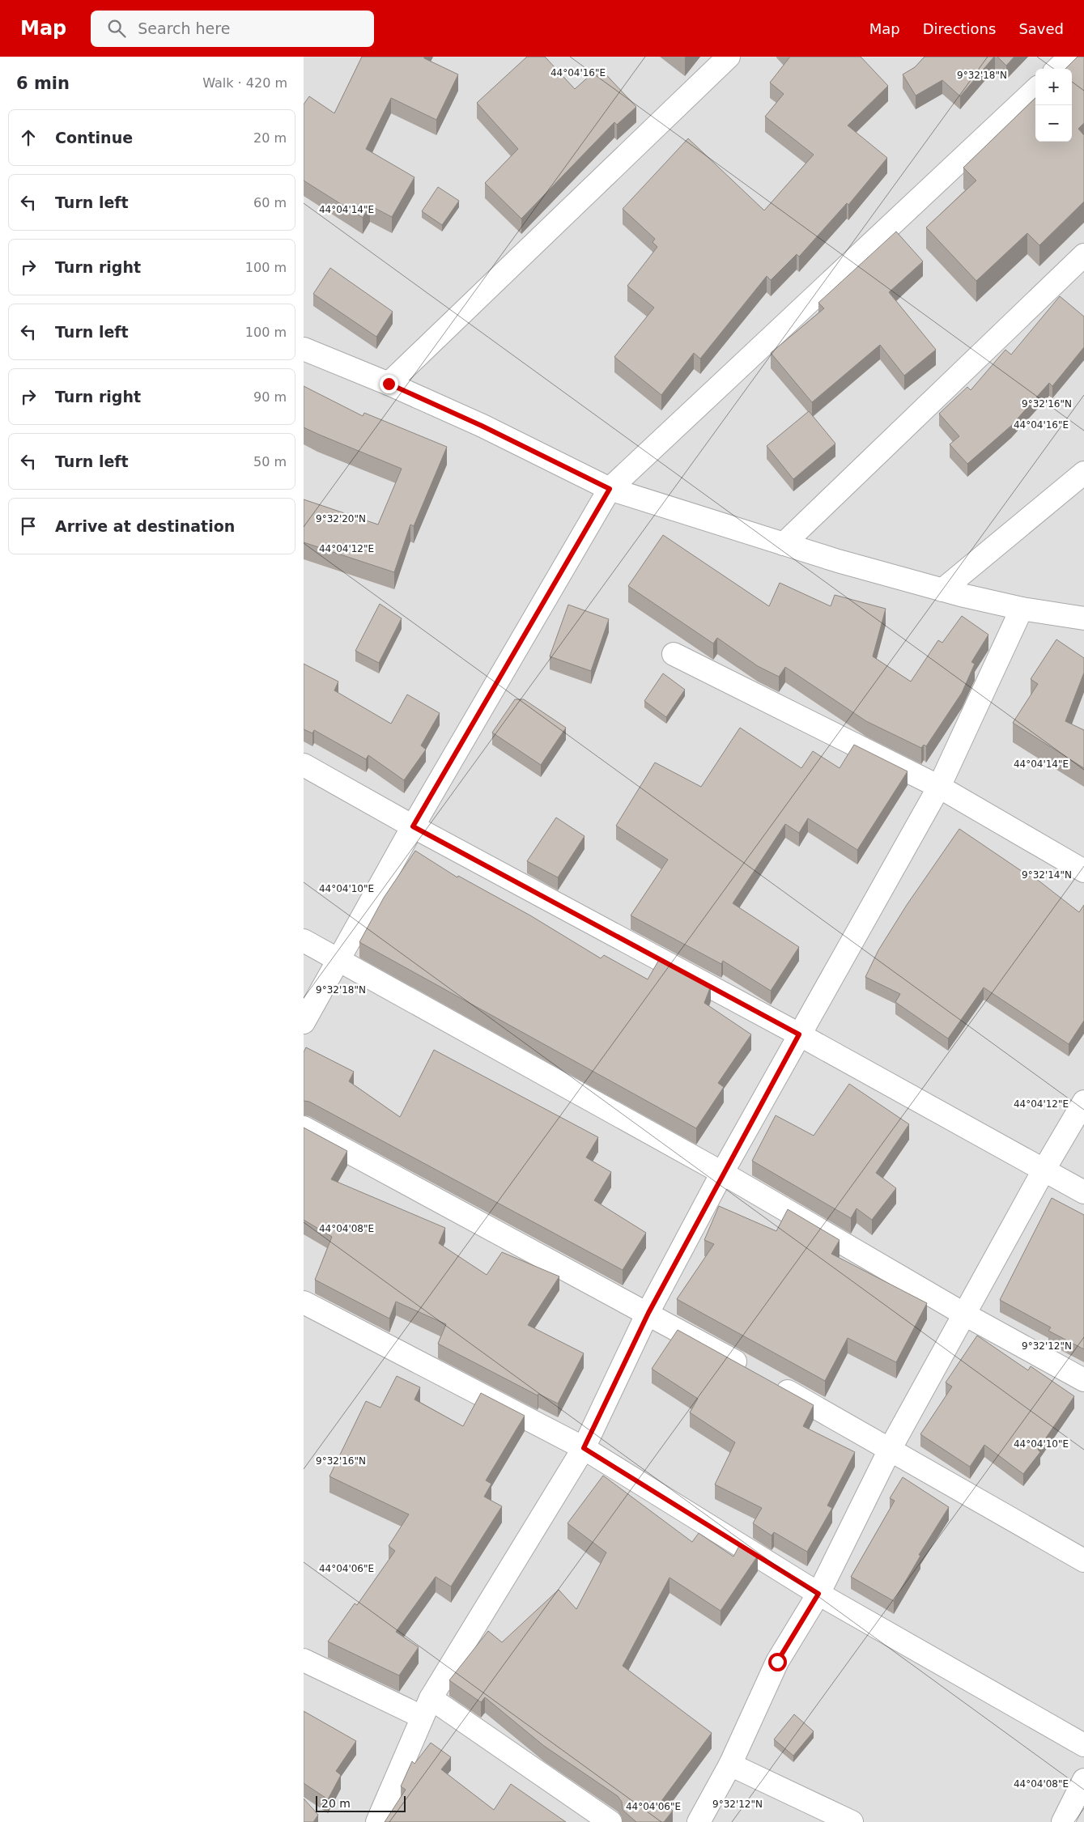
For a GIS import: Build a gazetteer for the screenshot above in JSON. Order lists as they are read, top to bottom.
{
  "scale_bar": "20 m",
  "page": {
    "header": "Map",
    "search": "Search here",
    "nav": ["Map", "Directions", "Saved"],
    "heading": ["6 min", "Walk · 420 m"],
    "map_buttons": ["+", "−"],
    "list": [
      ["Continue", "20 m"],
      ["Turn left", "60 m"],
      ["Turn right", "100 m"],
      ["Turn left", "100 m"],
      ["Turn right", "90 m"],
      ["Turn left", "50 m"],
      "Arrive at destination"
    ],
    "scale": "20 m"
  },
  "coordinates": [
    "44°04'16\"E",
    "9°32'18\"N",
    "44°04'14\"E",
    "9°32'16\"N",
    "9°32'20\"N",
    "44°04'12\"E",
    "9°32'14\"N",
    "44°04'10\"E",
    "44°04'08\"E",
    "9°32'12\"N",
    "44°04'06\"E"
  ]
}
